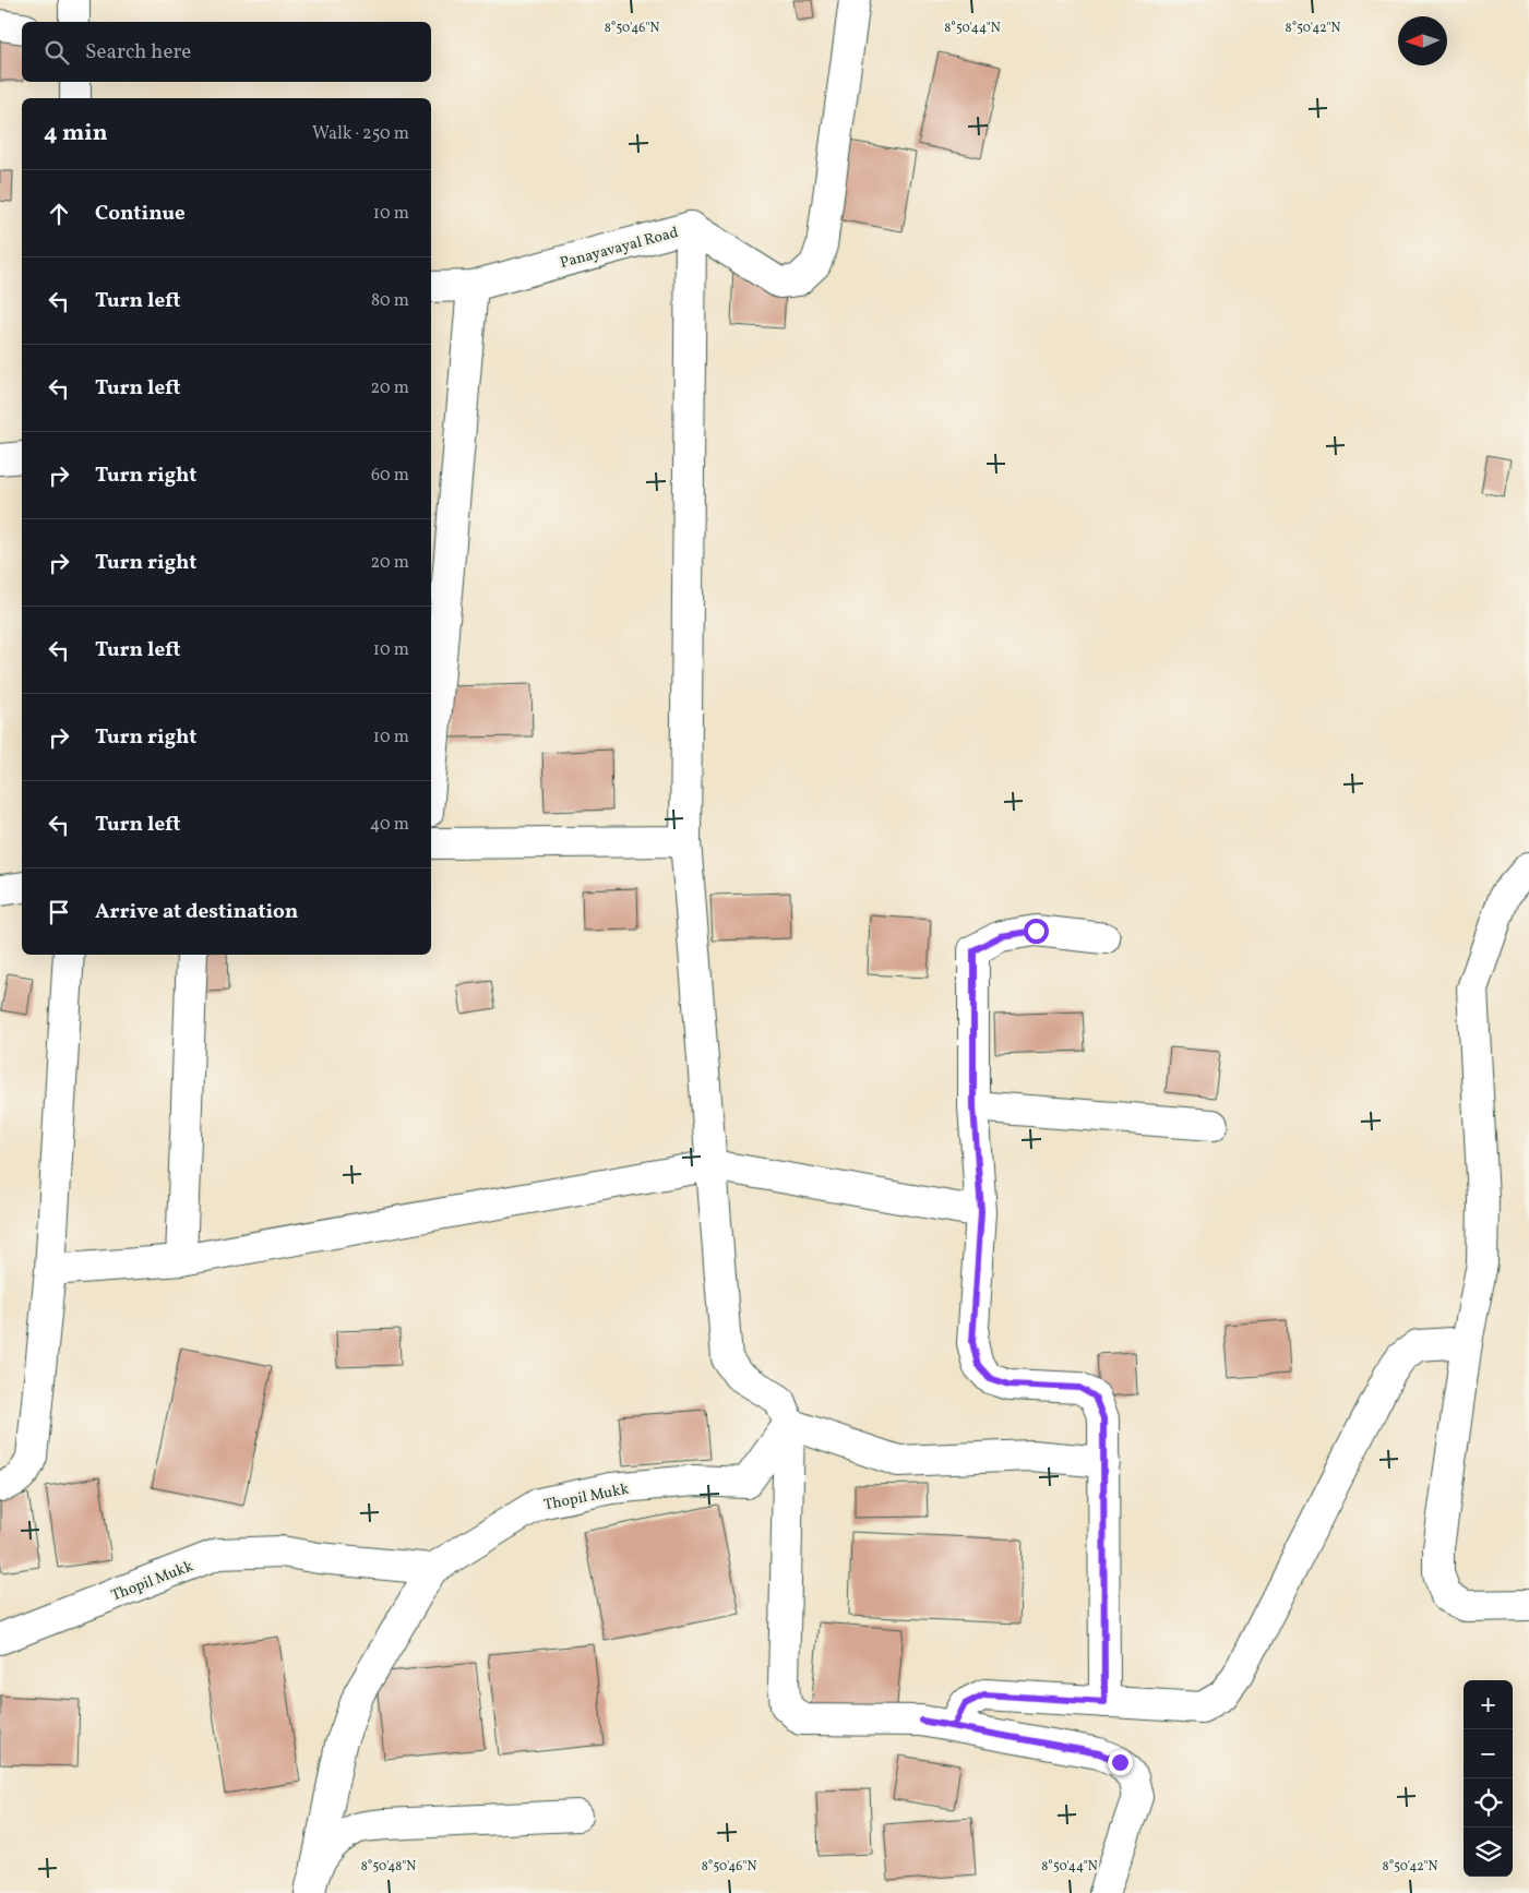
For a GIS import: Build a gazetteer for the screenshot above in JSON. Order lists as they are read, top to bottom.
{
  "streets": {
    "street": ["Panayavayal Road", "Thopil Mukk"]
  },
  "north": "left",
  "page": {
    "search": "Search here",
    "heading": ["4 min", "Walk · 250 m"],
    "list": [
      ["Continue", "10 m"],
      ["Turn left", "80 m"],
      ["Turn left", "20 m"],
      ["Turn right", "60 m"],
      ["Turn right", "20 m"],
      ["Turn left", "10 m"],
      ["Turn right", "10 m"],
      ["Turn left", "40 m"],
      "Arrive at destination"
    ],
    "map_buttons": ["+", "−"]
  },
  "coordinates": [
    "8°50'46\"N",
    "8°50'44\"N",
    "8°50'42\"N",
    "8°50'48\"N"
  ]
}
